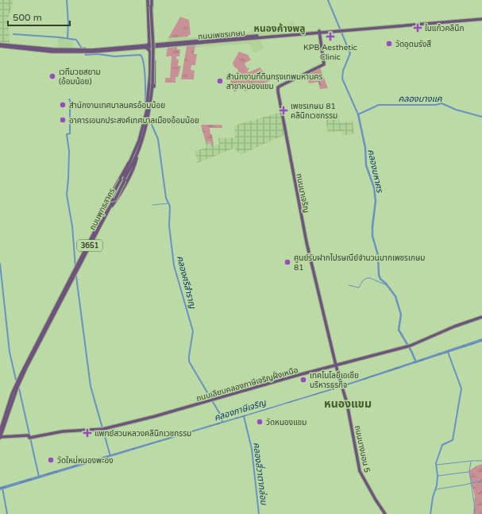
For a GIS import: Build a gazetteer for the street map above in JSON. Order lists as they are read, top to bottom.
{
  "streets": {
    "main road": [
      "ถนนเพชรเกษม",
      "ถนนมาเจริญ",
      "ถนนพุทธสาคร",
      "3651",
      "ถนนเลียบคลองภาษีเจริญฝั่งเหนือ",
      "ถนนบางบอน 5"
    ]
  },
  "crossings": [
    ["ถนนเพชรเกษม", "ถนนมาเจริญ"],
    ["ถนนมาเจริญ", "ถนนเลียบคลองภาษีเจริญฝั่งเหนือ"],
    ["ถนนมาเจริญ", "ถนนบางบอน 5"],
    ["ถนนพุทธสาคร", "ถนนเลียบคลองภาษีเจริญฝั่งเหนือ"]
  ],
  "districts": ["หนองค้างพลู", "หนองแขม"],
  "water": [
    "คลองบางแค",
    "คลองมหาศร",
    "คลองศรีสำราญ",
    "คลองภาษีเจริญ",
    "คลองสี่วาตากล่อม"
  ],
  "places": {
    "health": [
      "ใบแก้วคลินิก",
      "KPB Aesthetic Clinic",
      "เพชรเกษม 81 คลินิกเวชกรรม",
      "แพทย์สวนหลวงคลินิกเวชกรรม"
    ],
    "other": [
      "วัดอุดมรังสี",
      "เวทีมวยสยาม (อ้อมน้อย)",
      "สำนักงานที่ดินกรุงเทพมหานคร สาขาหนองแขม",
      "สำนักงานเทศบาลนครอ้อมน้อย",
      "อาคารเอนกประสงค์เทศบาลเมืองอ้อมน้อย",
      "ศูนย์รับฝากไปรษณีย์จำนวนมากเพชรเกษม 81",
      "เทคโนโลยีเอเชีย บริหารธุรกิจ",
      "วัดหนองแขม",
      "วัดใหม่หนองพะอง"
    ]
  },
  "scale_bar": "500 m"
}
